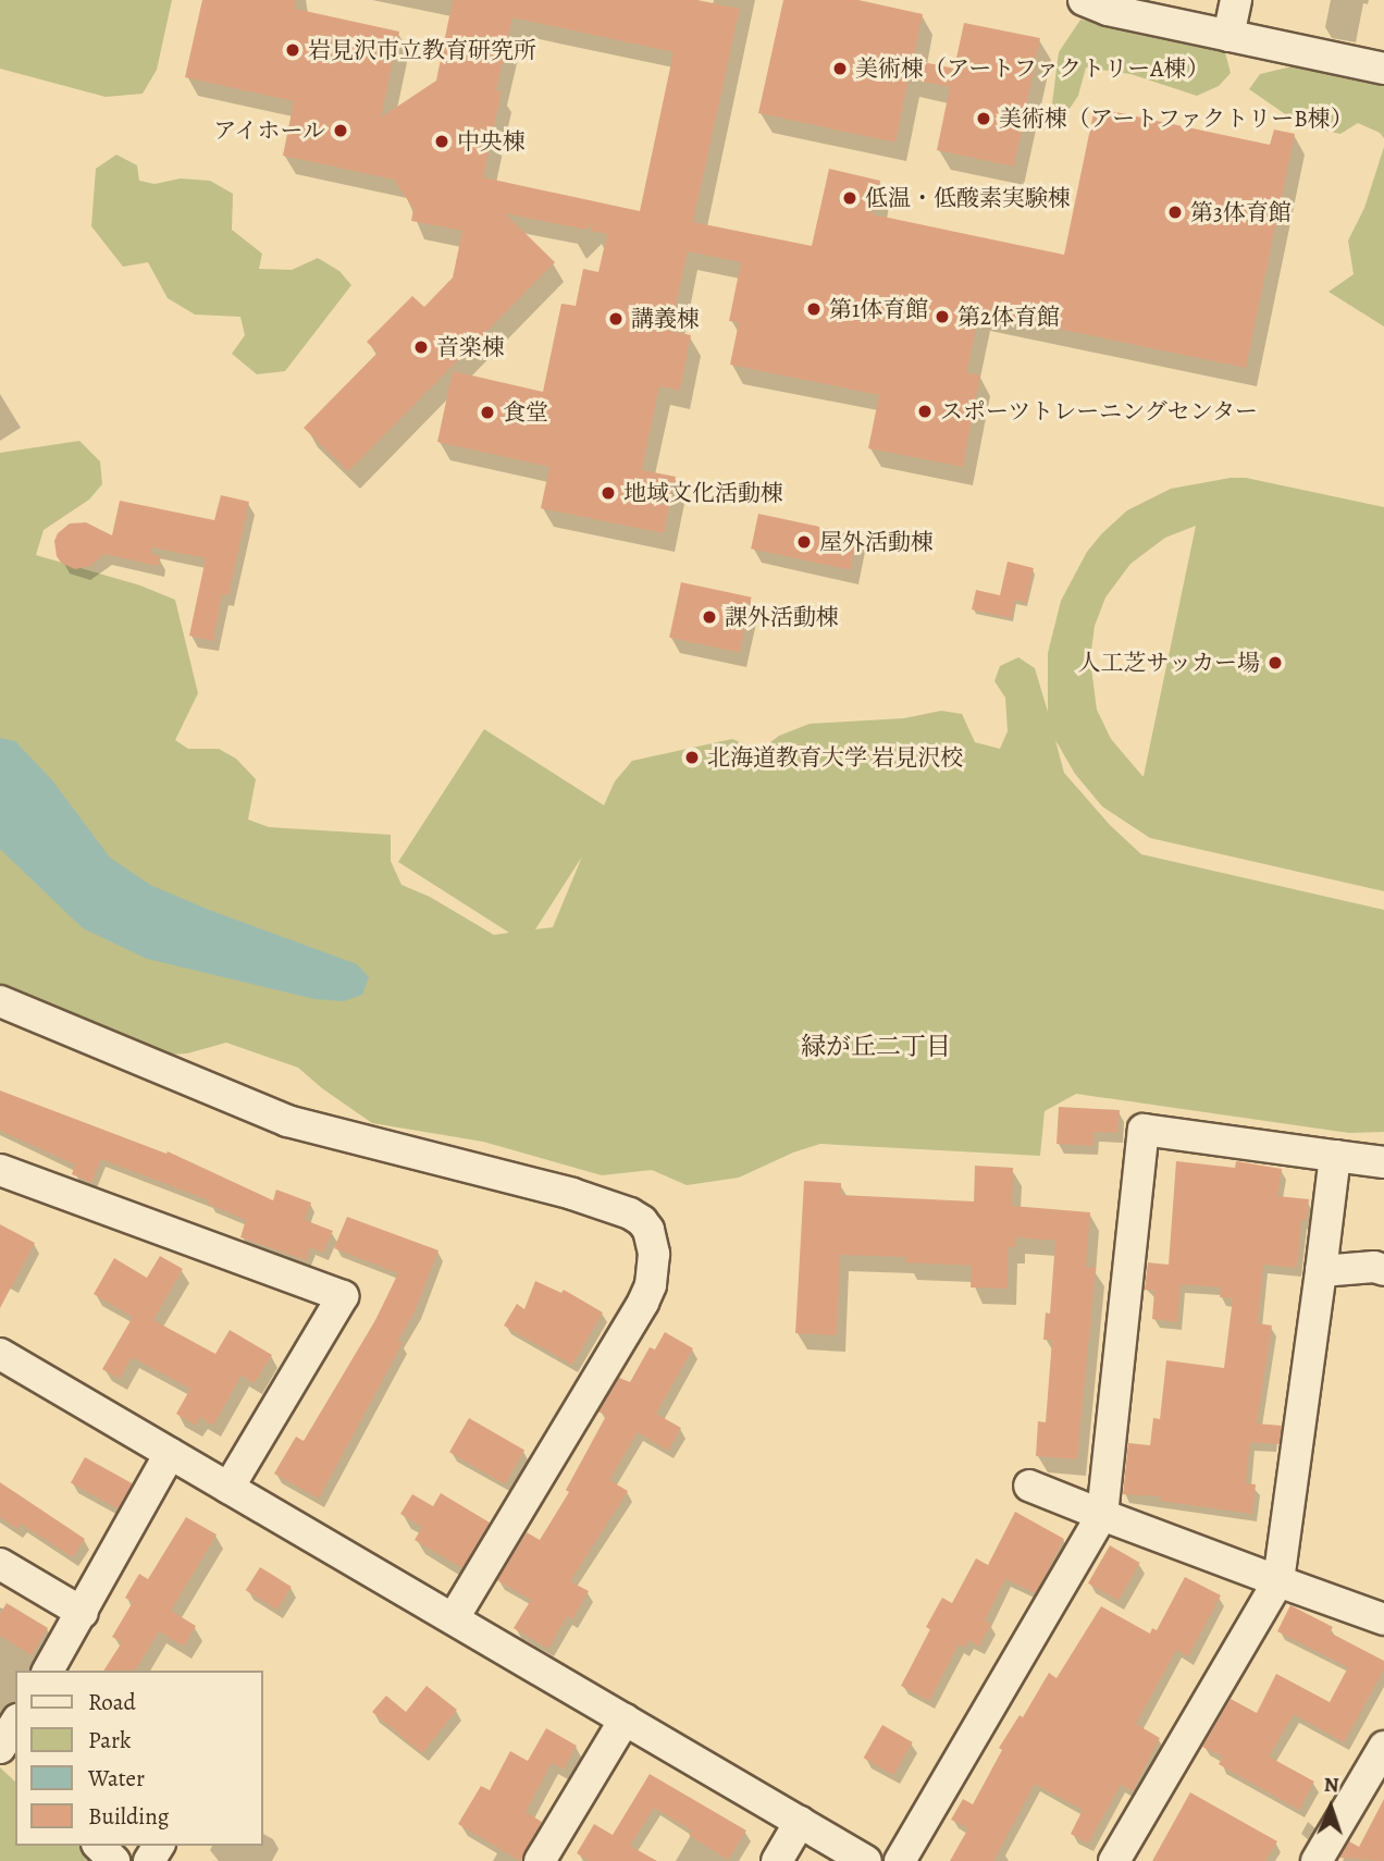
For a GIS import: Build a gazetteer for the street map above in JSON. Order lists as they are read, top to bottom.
{
  "districts": ["緑が丘二丁目"],
  "places": [
    "岩見沢市立教育研究所",
    "美術棟（アートファクトリーA棟）",
    "美術棟（アートファクトリーB棟）",
    "アイホール",
    "中央棟",
    "低温・低酸素実験棟",
    "第3体育館",
    "第1体育館",
    "第2体育館",
    "講義棟",
    "音楽棟",
    "スポーツトレーニングセンター",
    "食堂",
    "地域文化活動棟",
    "屋外活動棟",
    "課外活動棟",
    "人工芝サッカー場",
    "北海道教育大学 岩見沢校"
  ],
  "legend": [
    "Road",
    "Park",
    "Water",
    "Building"
  ],
  "north": "top"
}
